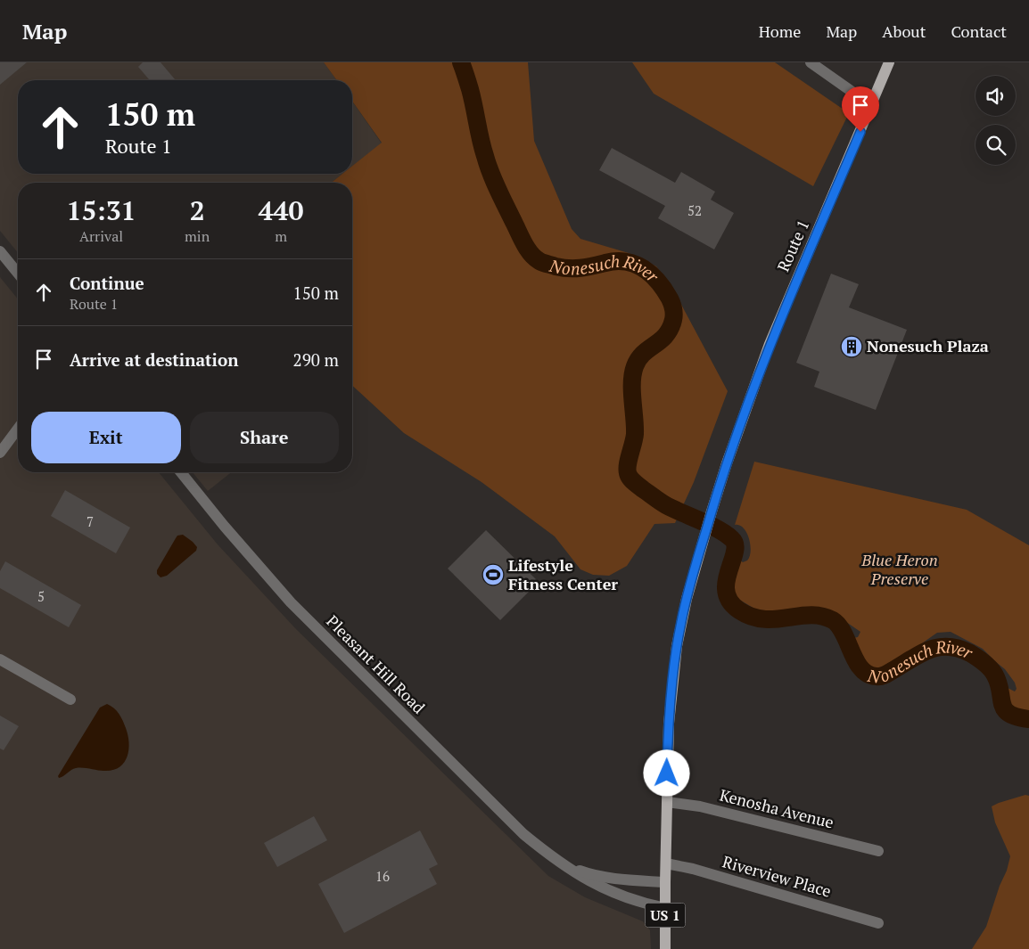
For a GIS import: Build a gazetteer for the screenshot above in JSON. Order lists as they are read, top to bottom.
{
  "streets": {
    "main road": ["Route 1", "US 1"],
    "street": ["Pleasant Hill Road", "Kenosha Avenue", "Riverview Place"]
  },
  "crossings": [
    ["Route 1", "Kenosha Avenue"],
    ["Route 1", "US 1"],
    ["Pleasant Hill Road", "US 1"],
    ["Kenosha Avenue", "US 1"],
    ["Riverview Place", "US 1"]
  ],
  "water": ["Nonesuch River"],
  "parks": ["Blue Heron Preserve"],
  "places": {
    "building": ["Nonesuch Plaza"],
    "sports": ["Lifestyle Fitness Center"]
  },
  "house_numbers": [
    "52",
    "7",
    "5",
    "16"
  ],
  "page": {
    "header": "Map",
    "nav": [
      "Home",
      "Map",
      "About",
      "Contact"
    ],
    "turn": ["150 m", "Route 1"],
    "eta": [
      "15:31",
      "Arrival",
      "2",
      "min",
      "440",
      "m"
    ],
    "list": [
      {
        "name": "Continue",
        "note": "Route 1",
        "value": "150 m"
      },
      {
        "name": "Arrive at destination",
        "value": "290 m"
      }
    ],
    "buttons": ["Exit", "Share"]
  }
}
